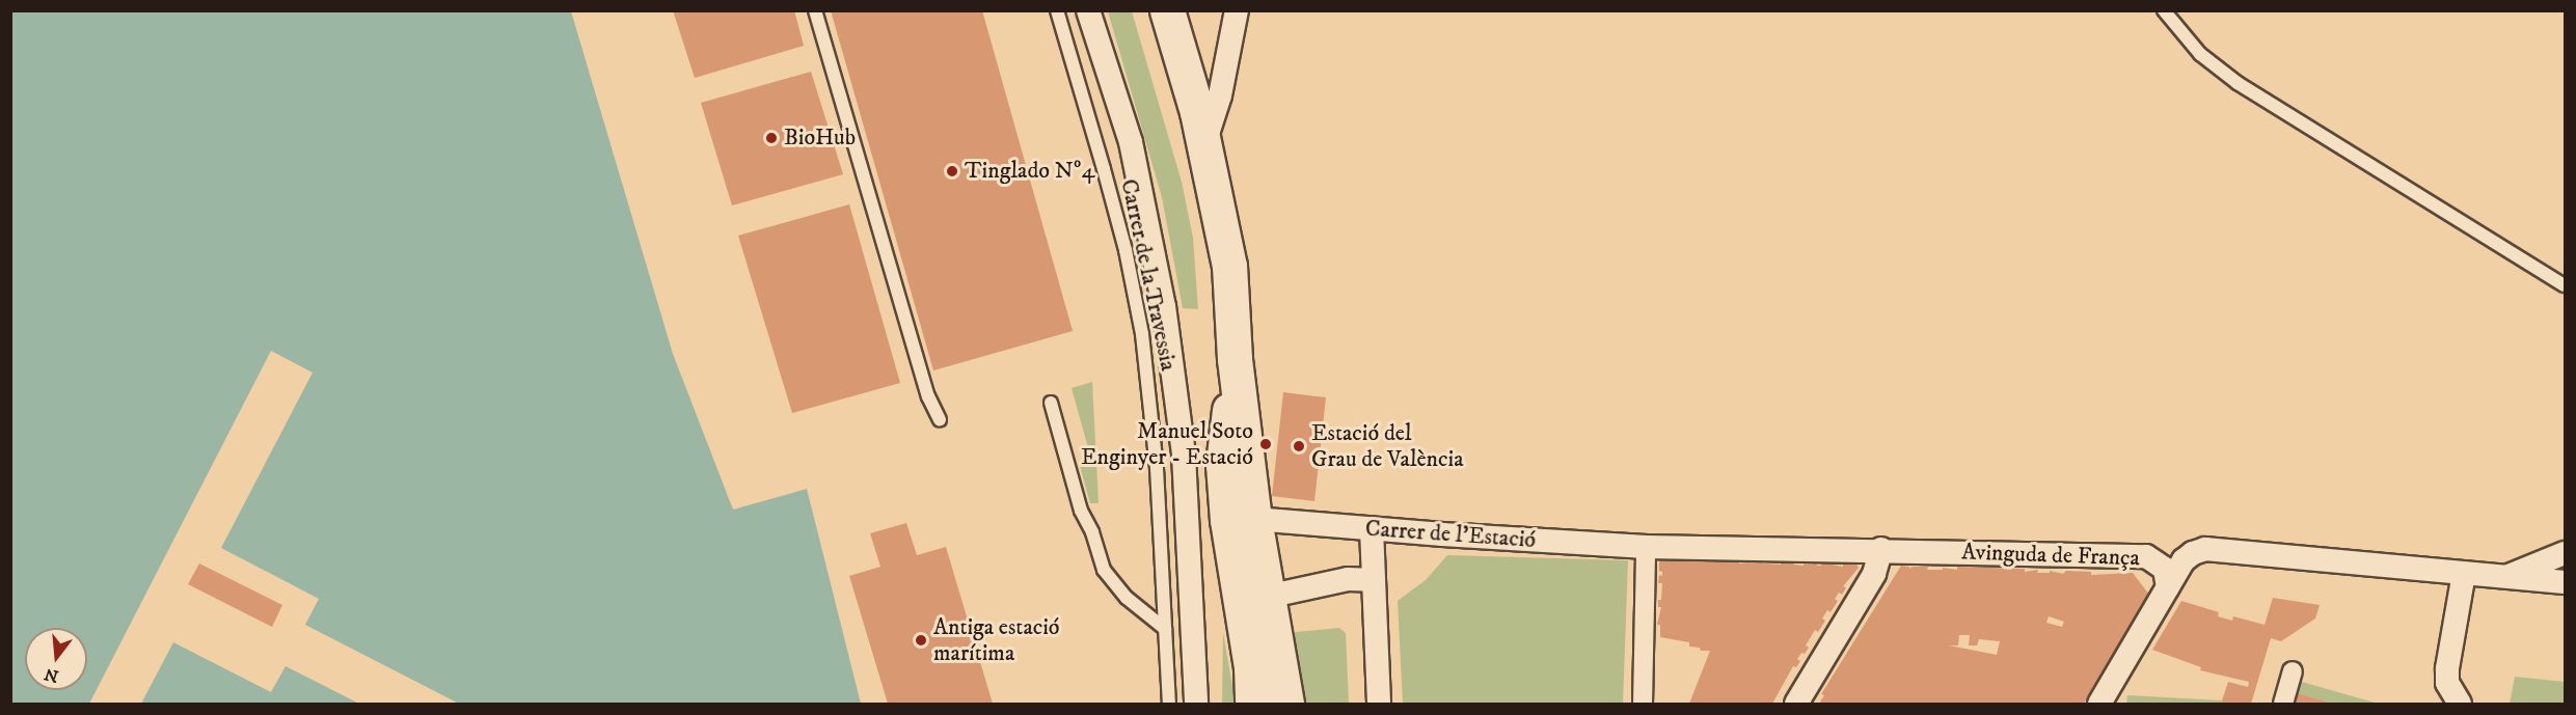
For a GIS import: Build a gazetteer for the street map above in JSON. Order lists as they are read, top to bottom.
{
  "streets": {
    "street": ["Carrer de l'Estació", "Avinguda de França"],
    "lane": ["Carrer de la Travessia"]
  },
  "crossings": [
    ["Carrer de l'Estació", "Avinguda de França"]
  ],
  "places": [
    "BioHub",
    "Tinglado Nº4",
    "Manuel Soto Enginyer - Estació",
    "Estació del Grau de València",
    "Antiga estació marítima"
  ],
  "north": "bottom"
}
